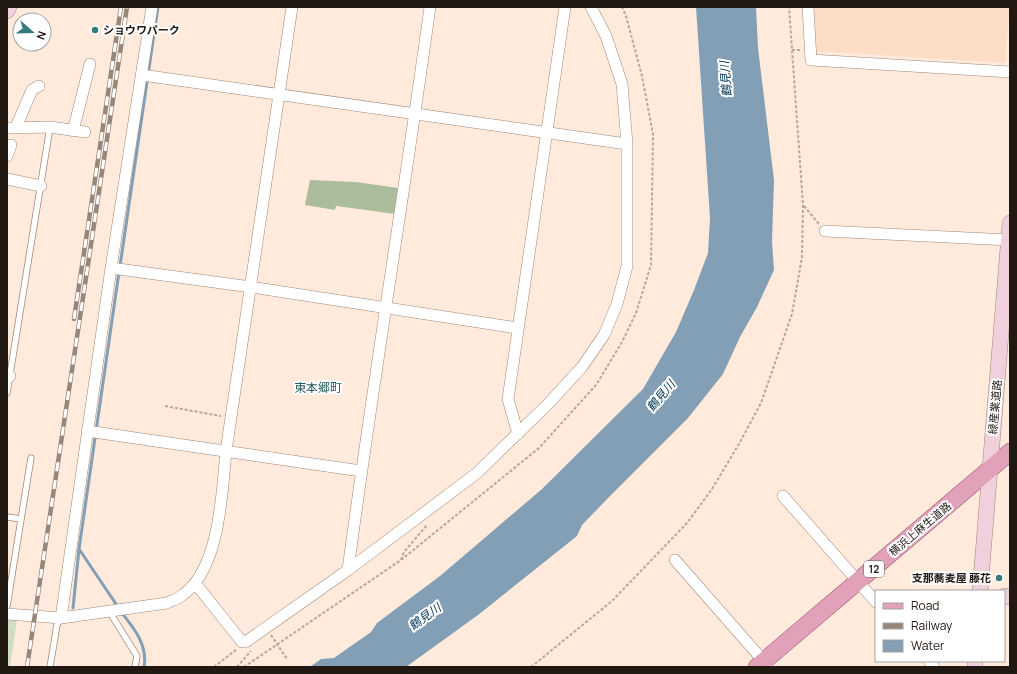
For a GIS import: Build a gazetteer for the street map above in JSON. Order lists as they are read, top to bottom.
{
  "streets": {
    "main road": ["横浜上麻生道路", "12"],
    "street": ["緑産業道路"]
  },
  "crossings": [
    ["緑産業道路", "横浜上麻生道路"]
  ],
  "districts": ["東本郷町"],
  "water": ["鶴見川"],
  "places": ["ショウワパーク", "支那蕎麦屋 藤花"],
  "legend": ["Road", "Railway", "Water"],
  "north": "right"
}
